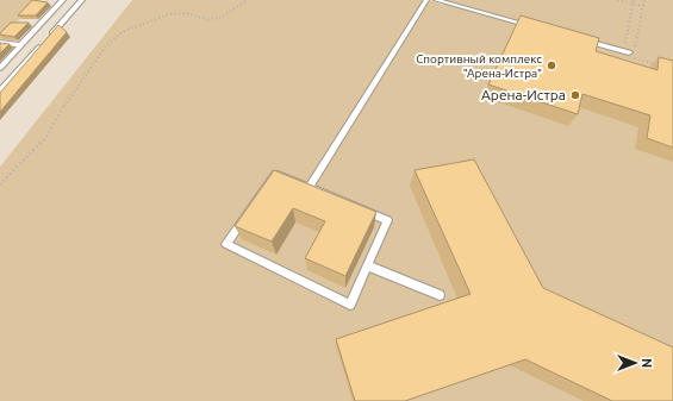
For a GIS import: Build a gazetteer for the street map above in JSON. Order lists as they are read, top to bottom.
{
  "places": ["Спортивный комплекс \"Арена-Истра\"", "Арена-Истра"],
  "north": "right"
}
